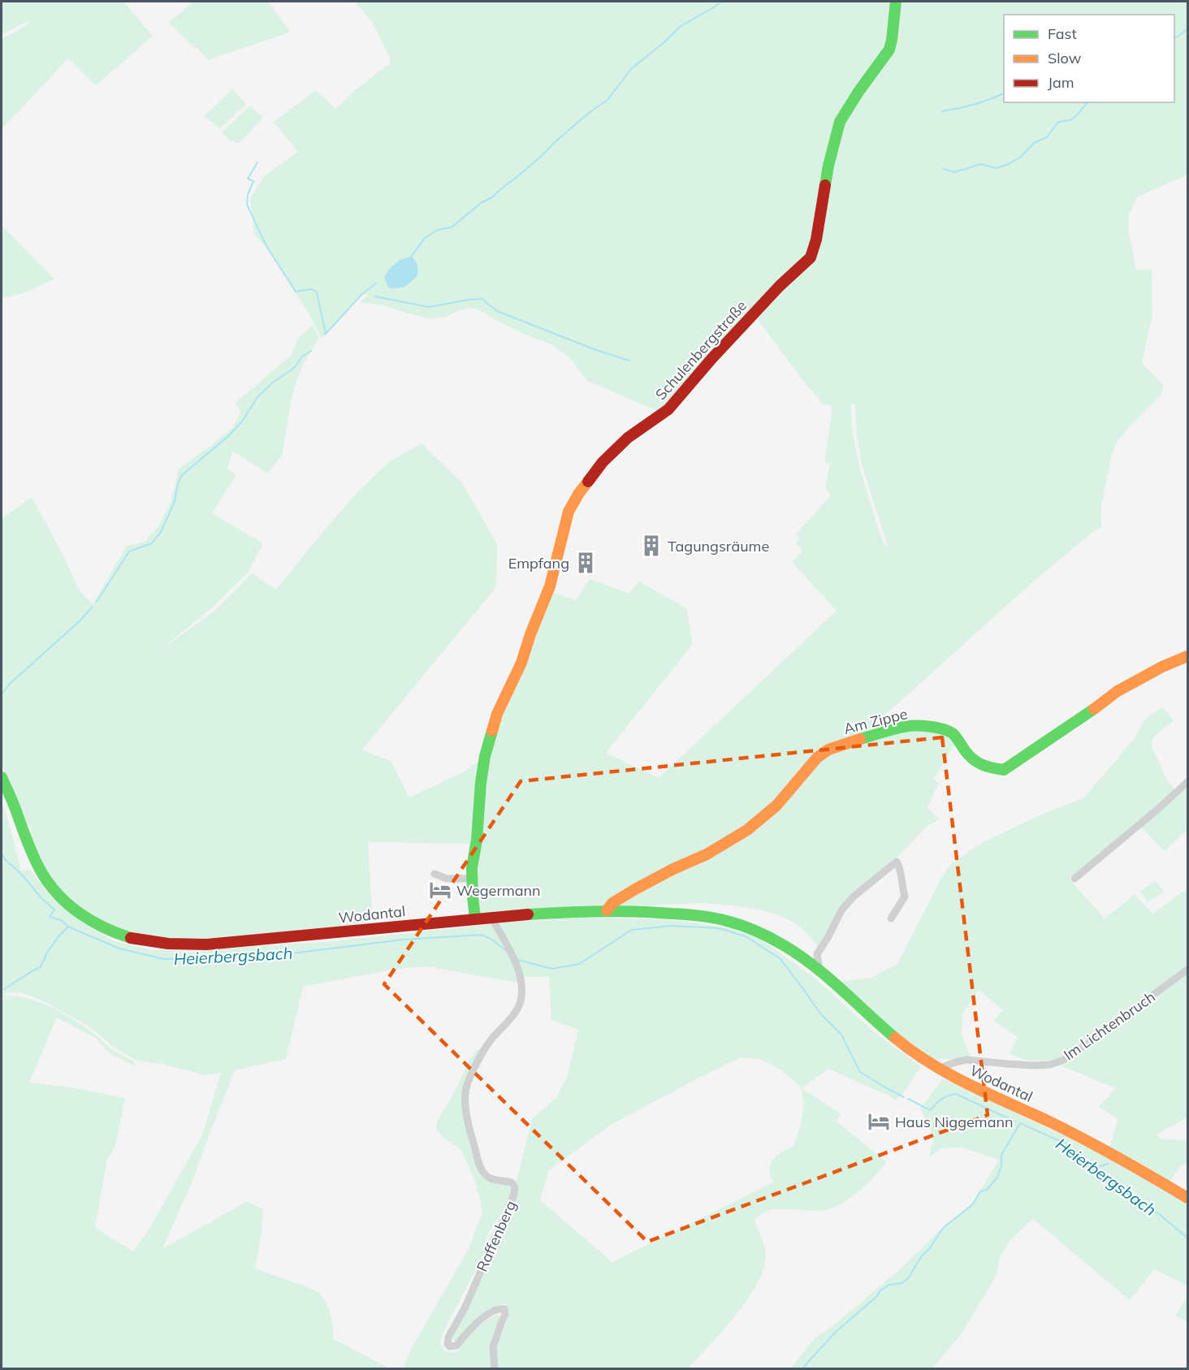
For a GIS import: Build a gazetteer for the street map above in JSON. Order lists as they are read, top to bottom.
{
  "streets": {
    "street": [
      "Schulenbergstraße",
      "Am Zippe",
      "Wodantal",
      "Im Lichtenbruch",
      "Raffenberg"
    ]
  },
  "crossings": [
    ["Schulenbergstraße", "Wodantal"],
    ["Am Zippe", "Wodantal"],
    ["Wodantal", "Im Lichtenbruch"],
    ["Wodantal", "Raffenberg"]
  ],
  "water": ["Heierbergsbach"],
  "places": {
    "building": ["Tagungsräume", "Empfang"],
    "hotel": ["Wegermann", "Haus Niggemann"]
  },
  "legend": ["Fast", "Slow", "Jam"]
}
